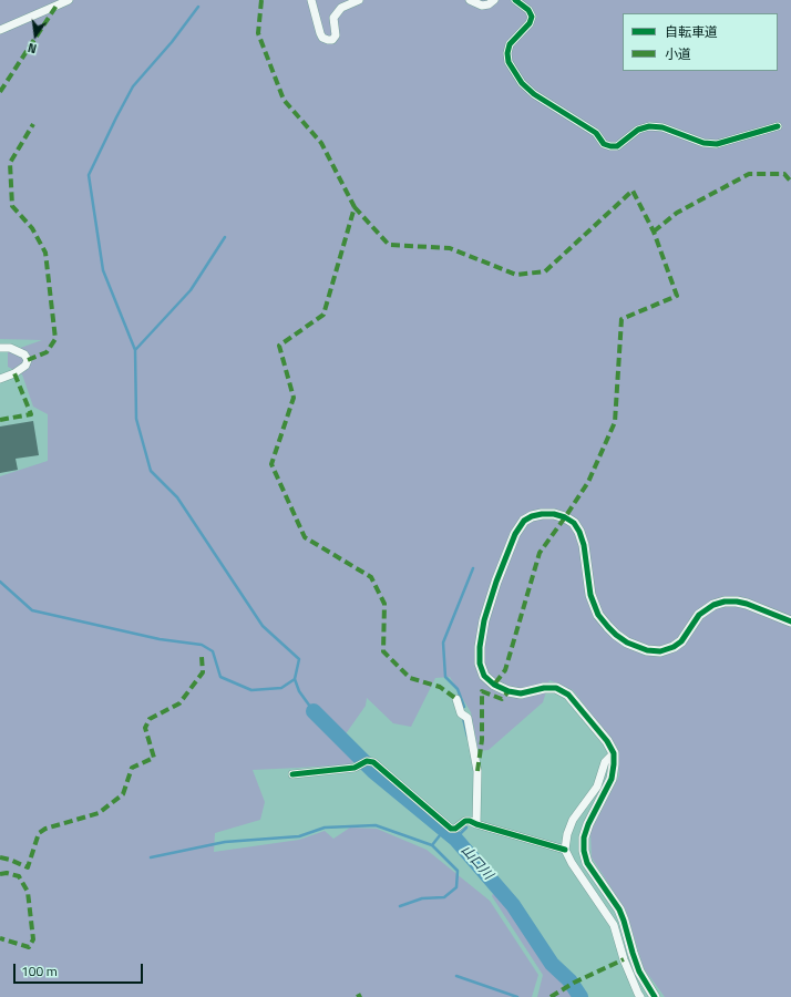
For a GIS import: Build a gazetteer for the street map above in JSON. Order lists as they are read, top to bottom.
{
  "water": ["山口川"],
  "legend": ["自転車道", "小道"],
  "scale_bar": "100 m",
  "north": "bottom"
}
